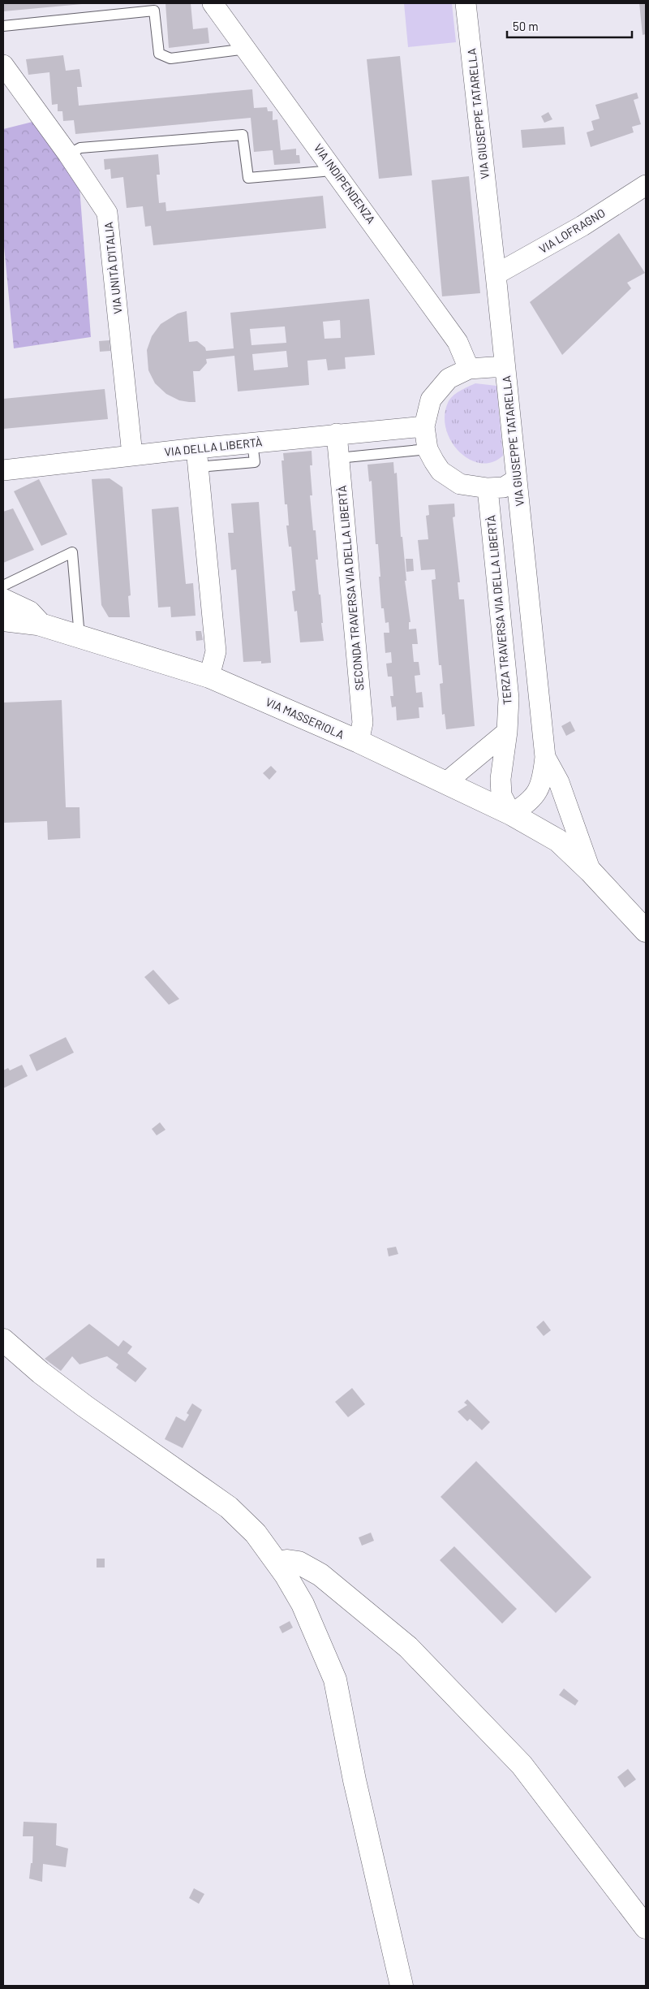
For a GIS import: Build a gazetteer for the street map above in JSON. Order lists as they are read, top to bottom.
{
  "streets": {
    "street": [
      "VIA GIUSEPPE TATARELLA",
      "VIA INDIPENDENZA",
      "VIA LOFRAGNO",
      "VIA UNITÀ D'ITALIA",
      "VIA DELLA LIBERTÀ",
      "SECONDA TRAVERSA VIA DELLA LIBERTÀ",
      "TERZA TRAVERSA VIA DELLA LIBERTÀ",
      "VIA MASSERIOLA"
    ]
  },
  "crossings": [
    ["VIA GIUSEPPE TATARELLA", "VIA INDIPENDENZA"],
    ["VIA GIUSEPPE TATARELLA", "VIA LOFRAGNO"],
    ["VIA GIUSEPPE TATARELLA", "VIA DELLA LIBERTÀ"],
    ["VIA GIUSEPPE TATARELLA", "TERZA TRAVERSA VIA DELLA LIBERTÀ"],
    ["VIA GIUSEPPE TATARELLA", "VIA MASSERIOLA"],
    ["VIA INDIPENDENZA", "VIA DELLA LIBERTÀ"],
    ["VIA INDIPENDENZA", "TERZA TRAVERSA VIA DELLA LIBERTÀ"],
    ["VIA UNITÀ D'ITALIA", "VIA DELLA LIBERTÀ"],
    ["VIA DELLA LIBERTÀ", "SECONDA TRAVERSA VIA DELLA LIBERTÀ"],
    ["VIA DELLA LIBERTÀ", "TERZA TRAVERSA VIA DELLA LIBERTÀ"],
    ["SECONDA TRAVERSA VIA DELLA LIBERTÀ", "VIA MASSERIOLA"],
    ["TERZA TRAVERSA VIA DELLA LIBERTÀ", "VIA MASSERIOLA"]
  ],
  "scale_bar": "50 m"
}
